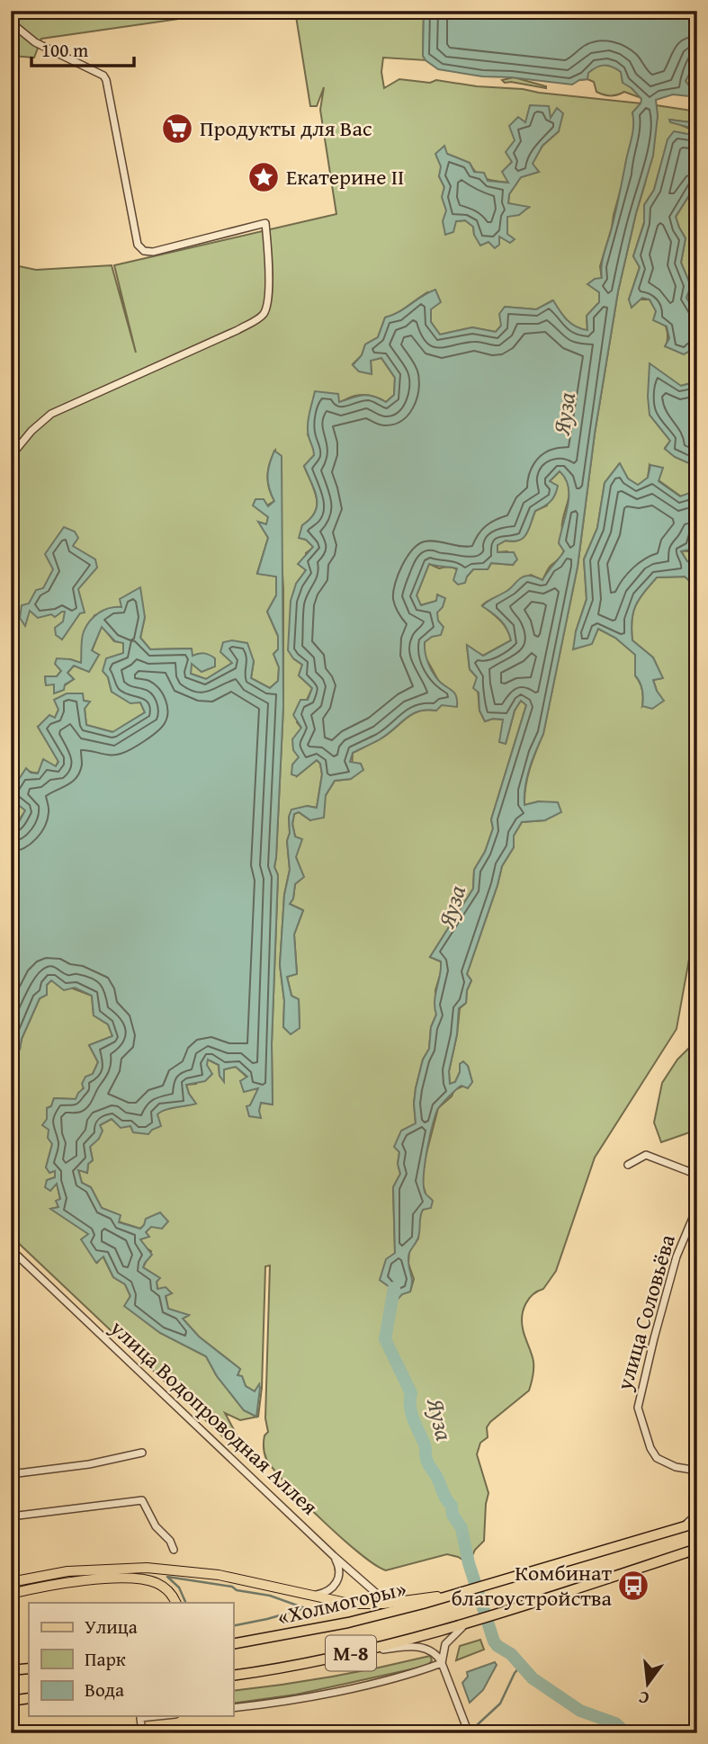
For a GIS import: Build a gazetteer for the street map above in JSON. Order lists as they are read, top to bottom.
{
  "streets": {
    "highway": ["«Холмогоры»", "М-8"],
    "street": ["улица Соловьёва", "улица Водопроводная Аллея"]
  },
  "crossings": [
    ["«Холмогоры»", "М-8"]
  ],
  "water": ["Яуза"],
  "places": {
    "supermarket": ["Продукты для Вас"],
    "place": ["Екатерине II"],
    "bus stop": ["Комбинат благоустройства"]
  },
  "legend": ["Улица", "Парк", "Вода"],
  "scale_bar": "100 m",
  "north": "bottom"
}
